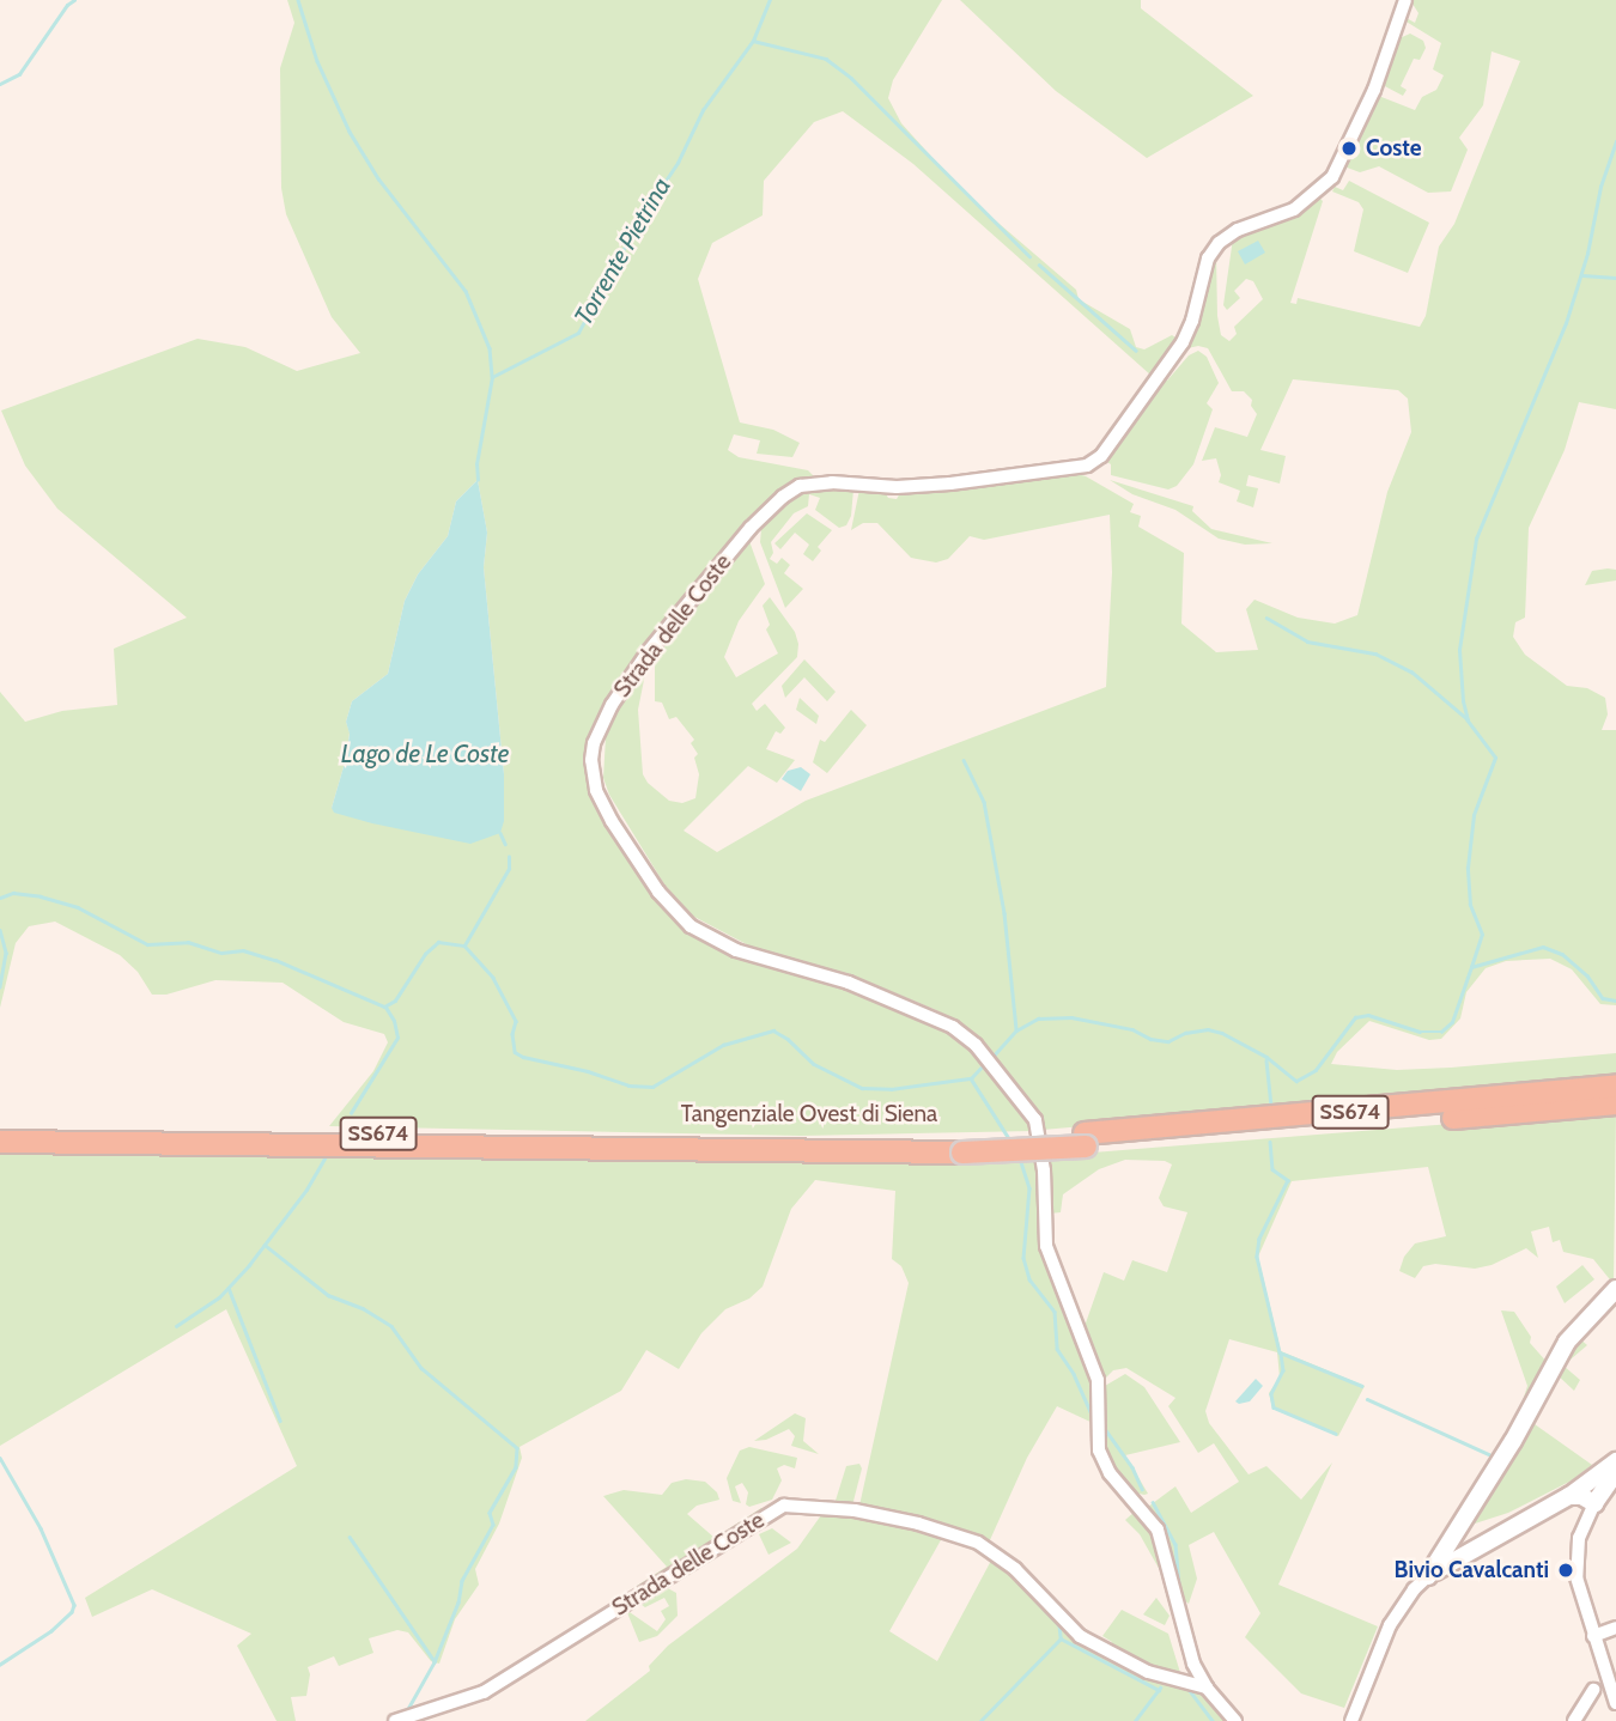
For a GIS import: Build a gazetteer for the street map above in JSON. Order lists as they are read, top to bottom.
{
  "streets": {
    "highway": ["SS674", "Tangenziale Ovest di Siena"],
    "street": ["Strada delle Coste"]
  },
  "water": ["Torrente Pietrina", "Lago de Le Coste"],
  "places": ["Coste", "Bivio Cavalcanti"]
}
